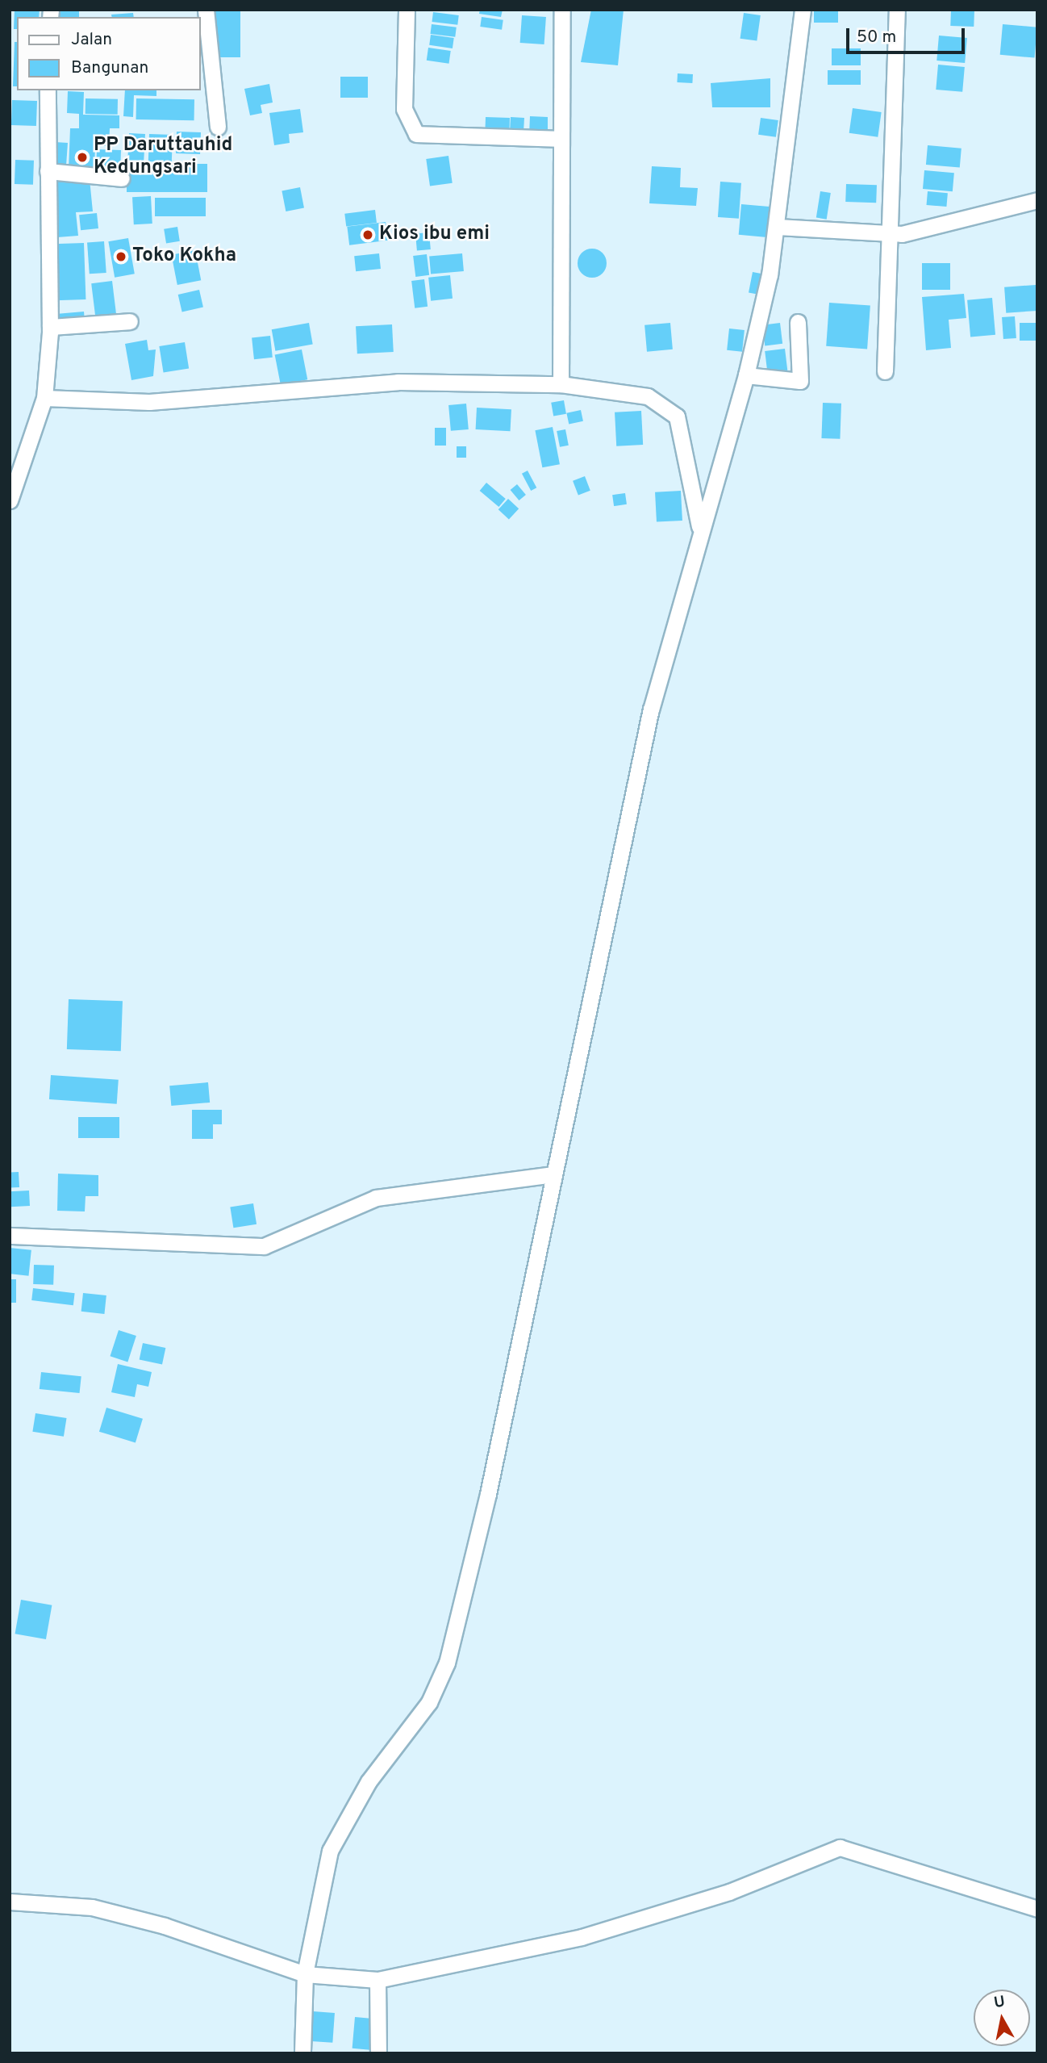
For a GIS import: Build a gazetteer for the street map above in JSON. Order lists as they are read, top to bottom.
{
  "places": ["PP Daruttauhid Kedungsari", "Kios ibu emi", "Toko Kokha"],
  "legend": ["Jalan", "Bangunan"],
  "scale_bar": "50 m",
  "north": "top"
}
